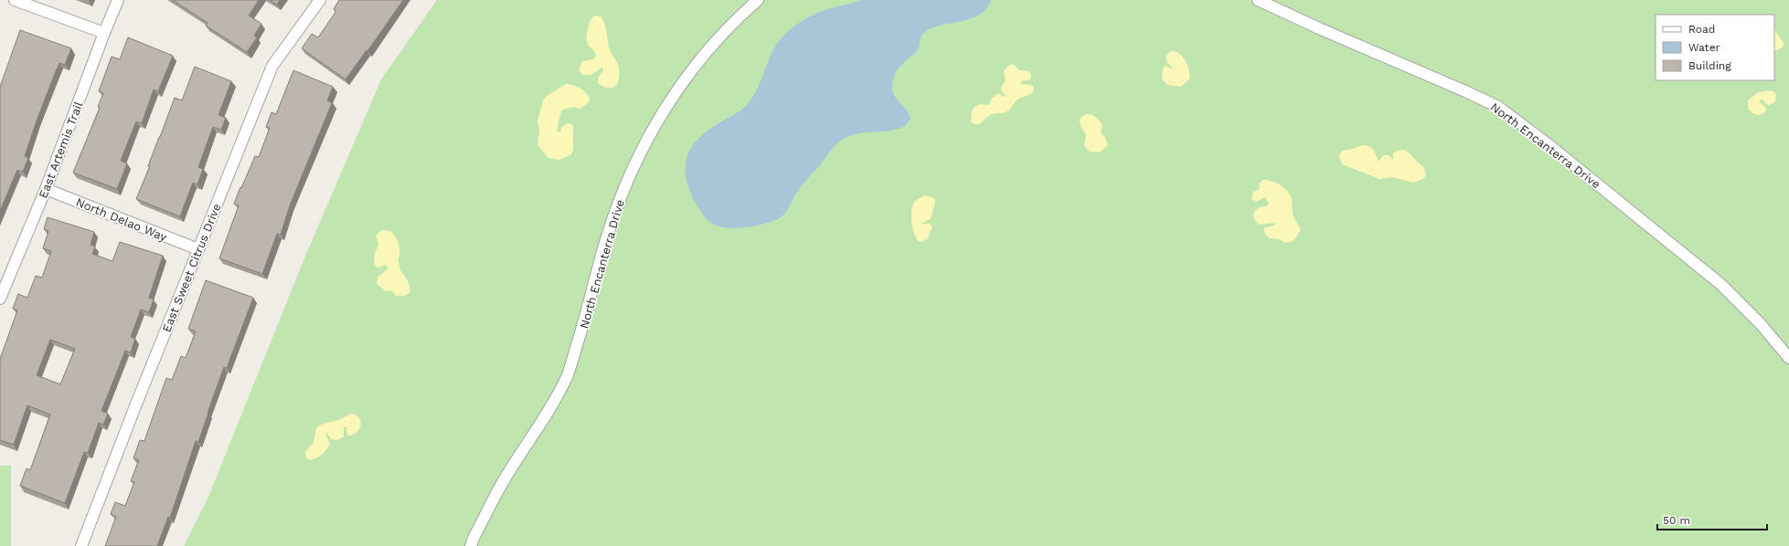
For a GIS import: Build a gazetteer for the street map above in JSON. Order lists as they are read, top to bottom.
{
  "streets": {
    "street": [
      "North Encanterra Drive",
      "East Artemis Trail",
      "North Delao Way",
      "East Sweet Citrus Drive"
    ]
  },
  "crossings": [
    ["East Artemis Trail", "North Delao Way"],
    ["North Delao Way", "East Sweet Citrus Drive"]
  ],
  "legend": ["Road", "Water", "Building"],
  "scale_bar": "50 m"
}
